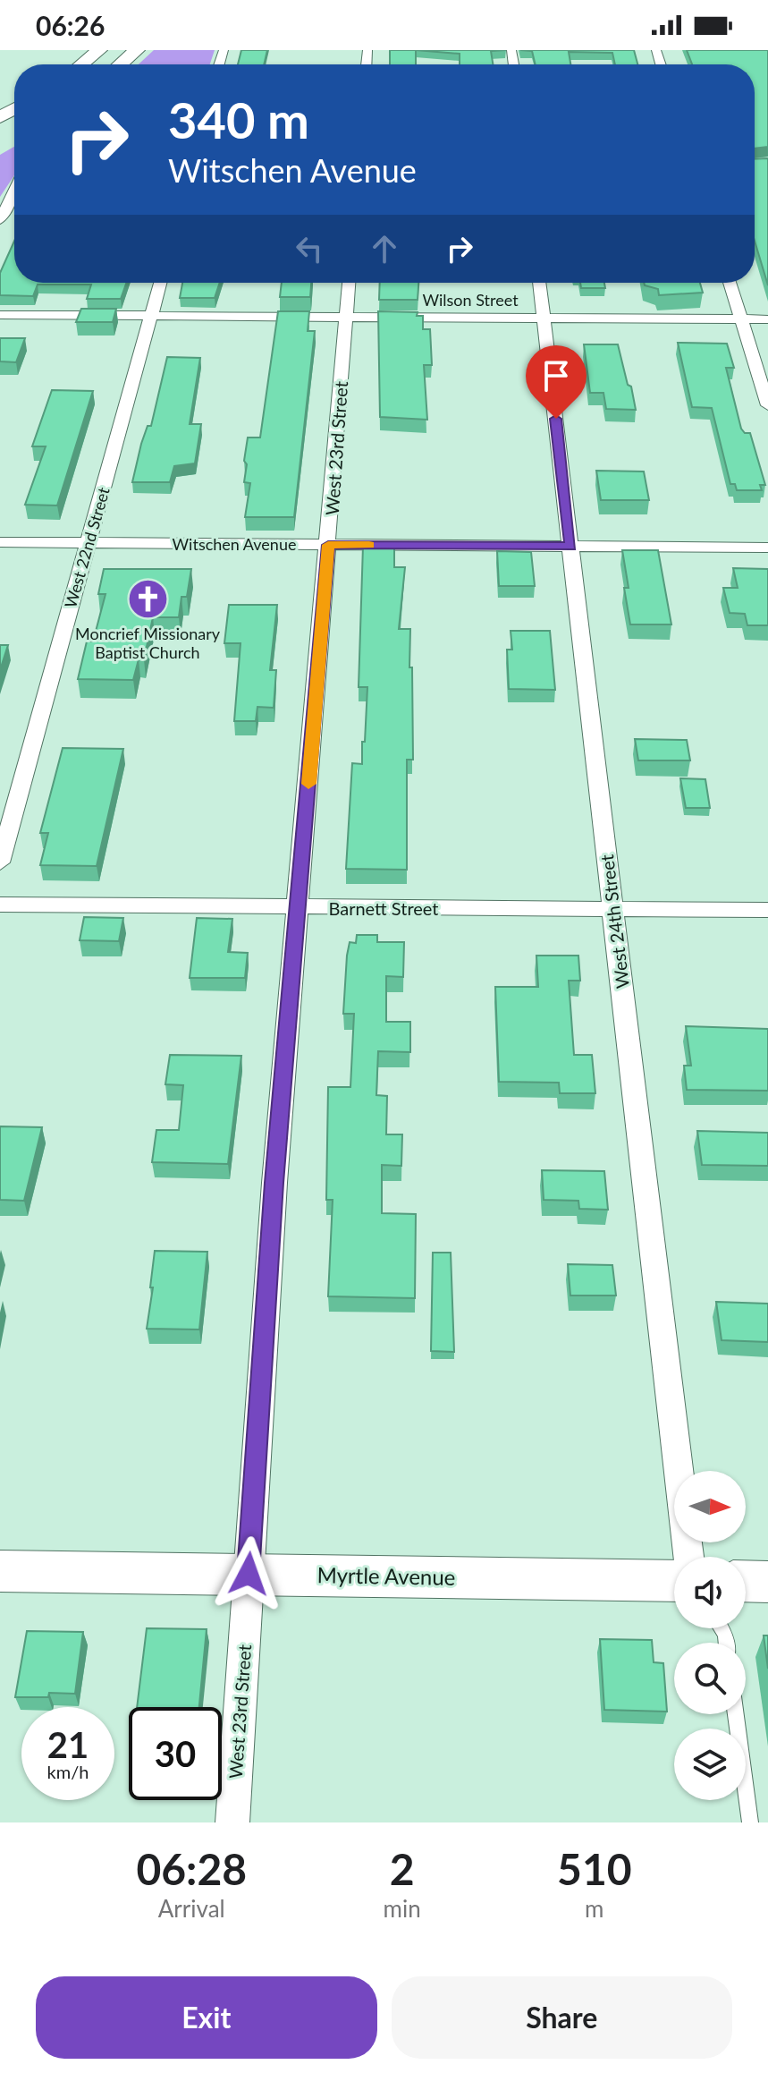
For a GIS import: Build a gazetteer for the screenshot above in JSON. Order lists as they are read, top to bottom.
{
  "streets": {
    "main road": ["Myrtle Avenue"],
    "street": [
      "Wilson Street",
      "West 23rd Street",
      "Witschen Avenue",
      "West 22nd Street",
      "Barnett Street",
      "West 24th Street"
    ]
  },
  "crossings": [
    ["Wilson Street", "West 23rd Street"],
    ["Wilson Street", "West 22nd Street"],
    ["Wilson Street", "West 24th Street"],
    ["West 23rd Street", "Witschen Avenue"],
    ["West 23rd Street", "Barnett Street"],
    ["West 23rd Street", "Myrtle Avenue"],
    ["Witschen Avenue", "West 22nd Street"],
    ["Witschen Avenue", "West 24th Street"],
    ["Barnett Street", "West 24th Street"]
  ],
  "places": {
    "church": ["Moncrief Missionary Baptist Church"]
  },
  "north": "right",
  "page": {
    "status": "06:26",
    "turn": ["340 m", "Witschen Avenue"],
    "speed": "21 km/h",
    "limit": "30",
    "eta": [
      "06:28",
      "Arrival",
      "2",
      "min",
      "510",
      "m"
    ],
    "buttons": ["Exit", "Share"]
  }
}
